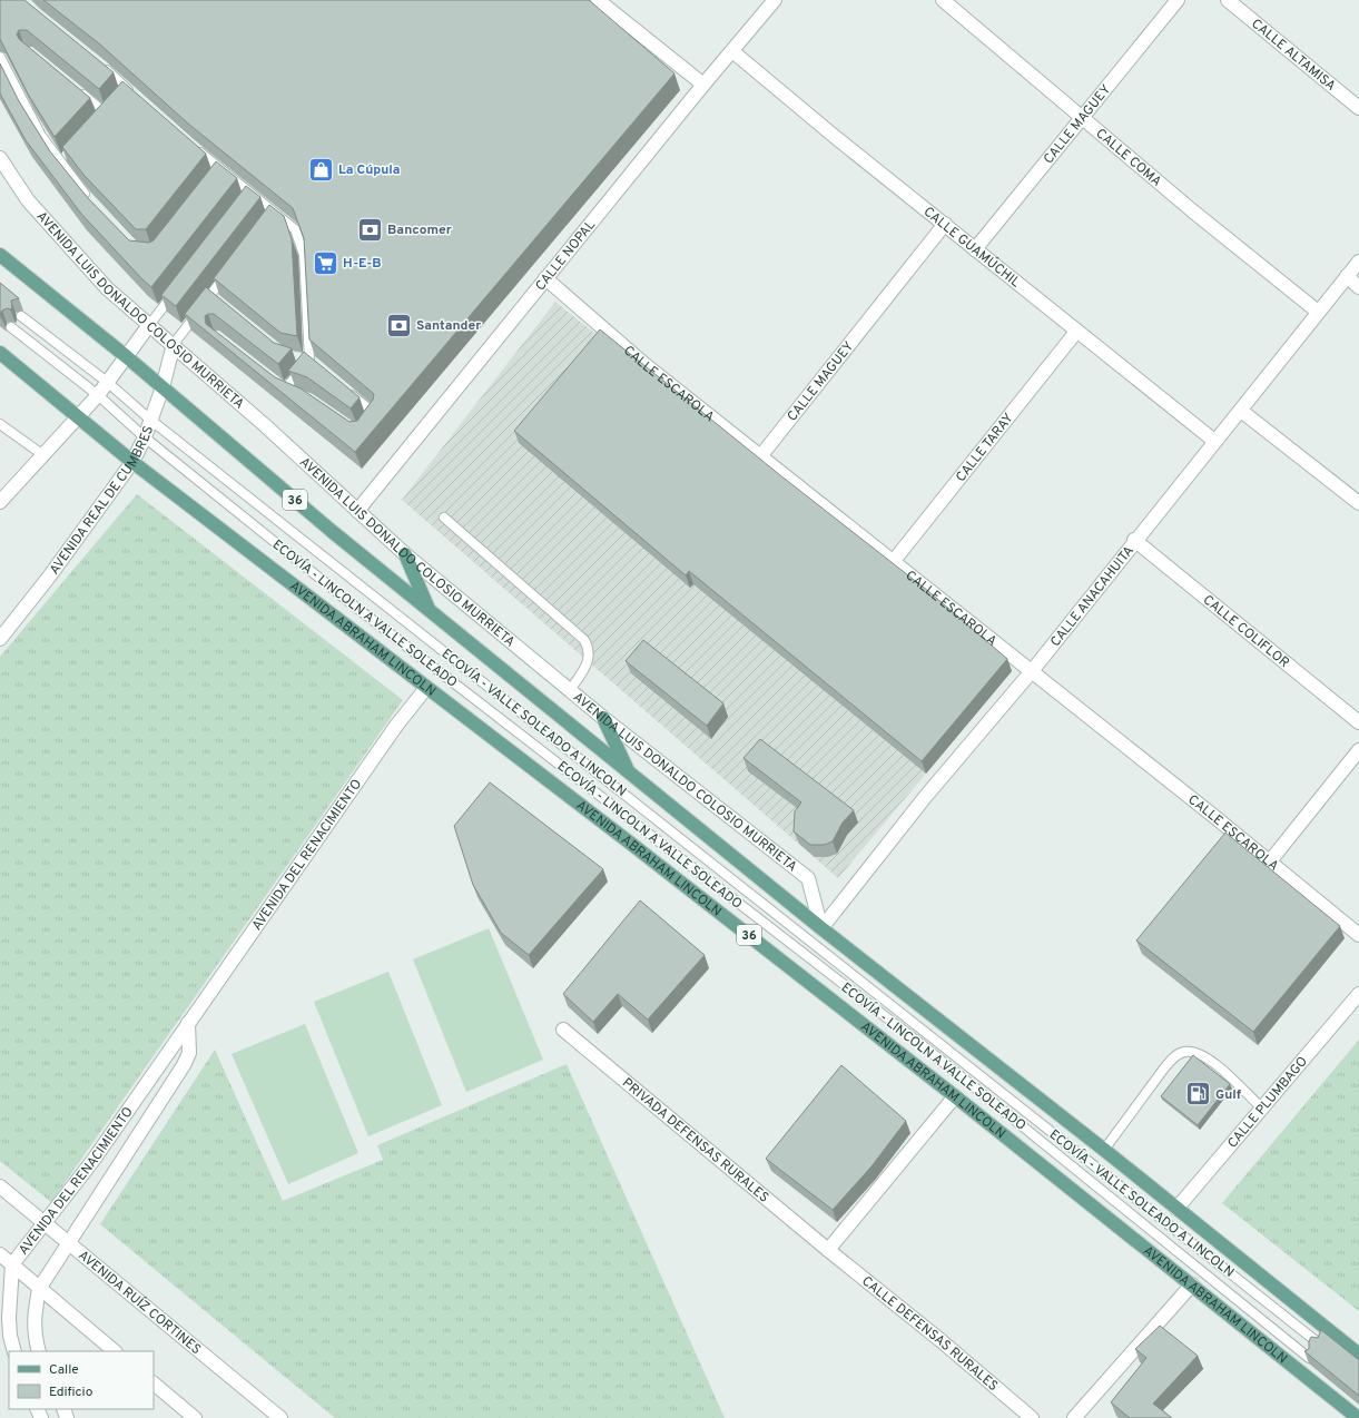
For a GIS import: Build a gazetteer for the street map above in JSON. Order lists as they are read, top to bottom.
{
  "streets": {
    "main road": ["36", "AVENIDA ABRAHAM LINCOLN"],
    "street": [
      "CALLE ALTAMISA",
      "CALLE MAGUEY",
      "CALLE COMA",
      "CALLE GUAMÚCHIL",
      "CALLE NOPAL",
      "AVENIDA LUIS DONALDO COLOSIO MURRIETA",
      "CALLE ESCAROLA",
      "CALLE TARAY",
      "AVENIDA REAL DE CUMBRES",
      "CALLE ANACAHUITA",
      "CALLE COLIFLOR",
      "AVENIDA DEL RENACIMIENTO",
      "CALLE PLUMBAGO",
      "PRIVADA DEFENSAS RURALES",
      "AVENIDA RUÍZ CORTINES",
      "CALLE DEFENSAS RURALES"
    ],
    "lane": ["ECOVÍA - LINCOLN A VALLE SOLEADO", "ECOVÍA - VALLE SOLEADO A LINCOLN"]
  },
  "crossings": [
    ["CALLE MAGUEY", "CALLE COMA"],
    ["CALLE MAGUEY", "CALLE GUAMÚCHIL"],
    ["CALLE MAGUEY", "CALLE ESCAROLA"],
    ["CALLE COMA", "CALLE ANACAHUITA"],
    ["CALLE GUAMÚCHIL", "CALLE NOPAL"],
    ["CALLE GUAMÚCHIL", "CALLE TARAY"],
    ["CALLE GUAMÚCHIL", "CALLE ANACAHUITA"],
    ["CALLE NOPAL", "AVENIDA LUIS DONALDO COLOSIO MURRIETA"],
    ["CALLE NOPAL", "CALLE ESCAROLA"],
    ["AVENIDA LUIS DONALDO COLOSIO MURRIETA", "AVENIDA REAL DE CUMBRES"],
    ["AVENIDA LUIS DONALDO COLOSIO MURRIETA", "36"],
    ["AVENIDA LUIS DONALDO COLOSIO MURRIETA", "CALLE ANACAHUITA"],
    ["CALLE ESCAROLA", "CALLE TARAY"],
    ["CALLE ESCAROLA", "CALLE ANACAHUITA"],
    ["AVENIDA REAL DE CUMBRES", "36"],
    ["AVENIDA REAL DE CUMBRES", "ECOVÍA - LINCOLN A VALLE SOLEADO"],
    ["AVENIDA REAL DE CUMBRES", "AVENIDA ABRAHAM LINCOLN"],
    ["AVENIDA REAL DE CUMBRES", "ECOVÍA - VALLE SOLEADO A LINCOLN"],
    ["36", "CALLE ANACAHUITA"],
    ["36", "CALLE PLUMBAGO"],
    ["CALLE ANACAHUITA", "CALLE COLIFLOR"],
    ["AVENIDA ABRAHAM LINCOLN", "AVENIDA DEL RENACIMIENTO"],
    ["AVENIDA DEL RENACIMIENTO", "AVENIDA RUÍZ CORTINES"],
    ["PRIVADA DEFENSAS RURALES", "CALLE DEFENSAS RURALES"]
  ],
  "places": {
    "shop": ["La Cúpula"],
    "bank": ["Bancomer", "Santander"],
    "supermarket": ["H-E-B"],
    "fuel station": ["Gulf"]
  },
  "legend": ["Calle", "Edificio"]
}
